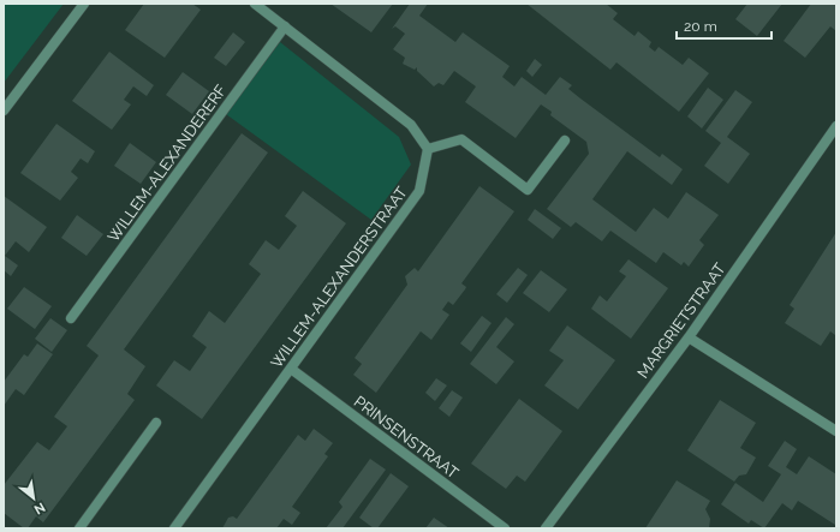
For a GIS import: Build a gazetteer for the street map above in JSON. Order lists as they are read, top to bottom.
{
  "streets": {
    "street": [
      "WILLEM-ALEXANDERERF",
      "WILLEM-ALEXANDERSTRAAT",
      "MARGRIETSTRAAT",
      "PRINSENSTRAAT"
    ]
  },
  "crossings": [
    ["WILLEM-ALEXANDERSTRAAT", "PRINSENSTRAAT"]
  ],
  "scale_bar": "20 m",
  "north": "bottom right"
}
